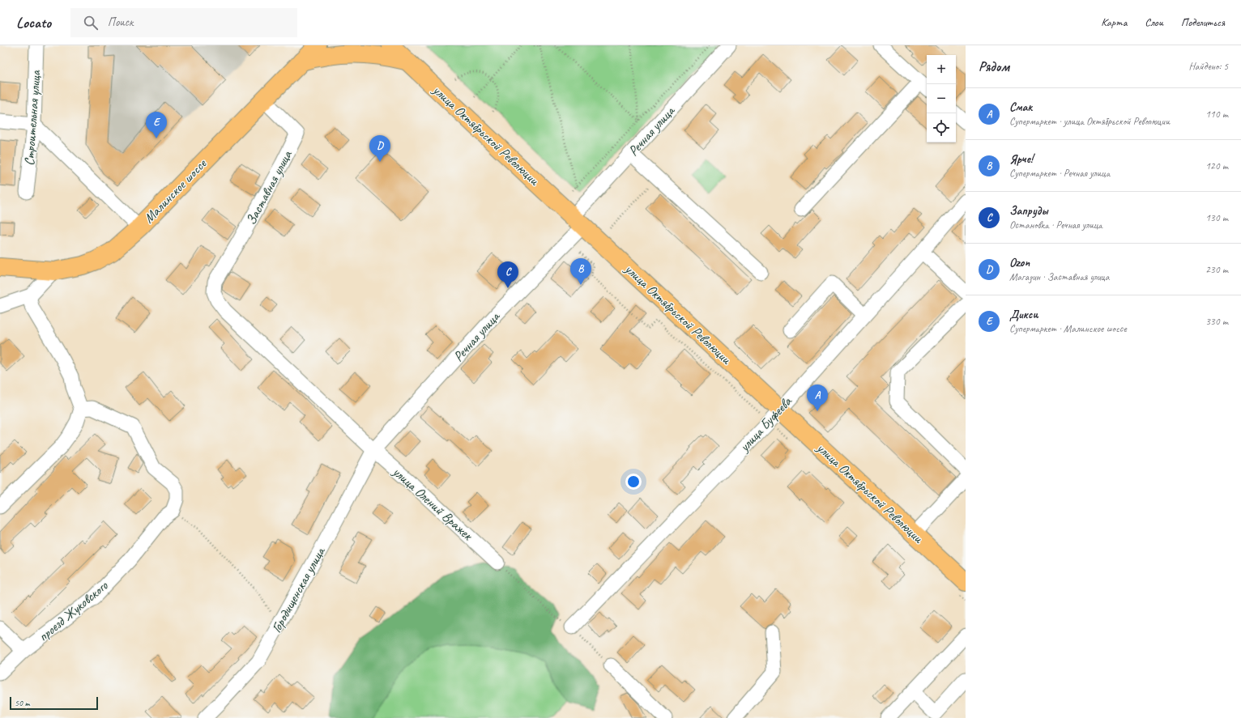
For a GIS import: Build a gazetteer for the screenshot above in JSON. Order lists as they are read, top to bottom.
{
  "streets": {
    "main road": ["улица Октябрьской Революции", "Малинское шоссе"],
    "street": [
      "Строительная улица",
      "Речная улица",
      "Заставная улица",
      "улица Буфеева",
      "улица Олений Вражек",
      "Городищенская улица",
      "проезд Жуковского"
    ]
  },
  "crossings": [
    ["Речная улица", "улица Октябрьской Революции"],
    ["Речная улица", "улица Олений Вражек"],
    ["Речная улица", "Городищенская улица"],
    ["улица Октябрьской Революции", "улица Буфеева"],
    ["Заставная улица", "Малинское шоссе"],
    ["Заставная улица", "улица Олений Вражек"],
    ["улица Олений Вражек", "Городищенская улица"]
  ],
  "scale_bar": "50 m",
  "page": {
    "header": "Locato",
    "search": "Поиск",
    "nav": ["Карта", "Слои", "Поделиться"],
    "heading": ["Рядом", "Найдено: 5"],
    "map_buttons": ["+", "−"],
    "list": [
      {
        "mark": "A",
        "name": "Смак",
        "note": "Супермаркет · улица Октябрьской Революции",
        "value": "110 m"
      },
      {
        "mark": "B",
        "name": "Ярче!",
        "note": "Супермаркет · Речная улица",
        "value": "120 m"
      },
      {
        "mark": "C",
        "name": "Запруды",
        "note": "Остановка · Речная улица",
        "value": "130 m"
      },
      {
        "mark": "D",
        "name": "Ozon",
        "note": "Магазин · Заставная улица",
        "value": "230 m"
      },
      {
        "mark": "E",
        "name": "Дикси",
        "note": "Супермаркет · Малинское шоссе",
        "value": "330 m"
      }
    ],
    "pins": [
      "E",
      "D",
      "B",
      "C",
      "A"
    ],
    "scale": "50 m"
  }
}
